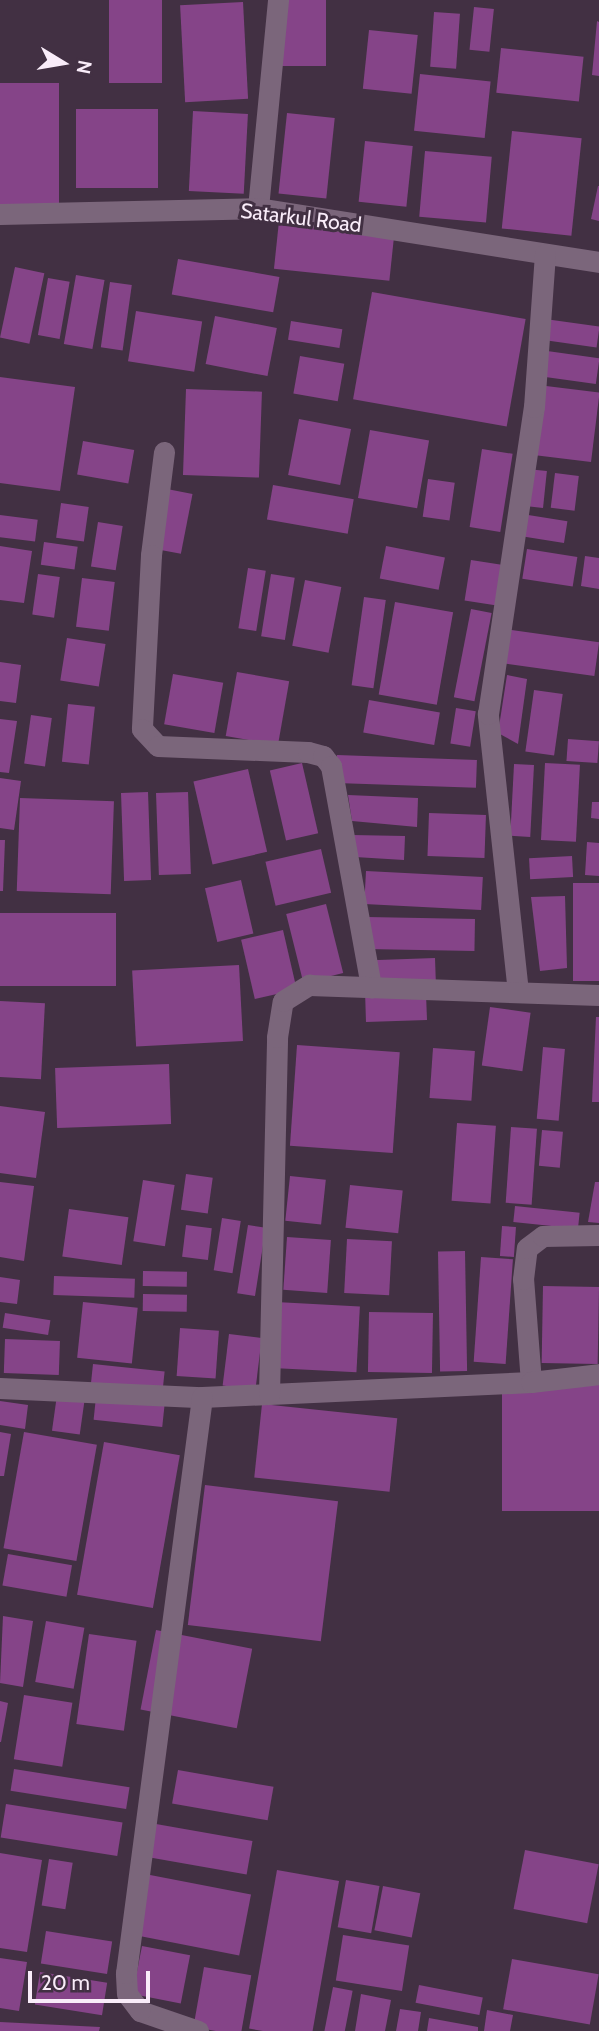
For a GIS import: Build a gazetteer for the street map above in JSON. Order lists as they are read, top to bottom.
{
  "streets": {
    "street": ["Satarkul Road"]
  },
  "scale_bar": "20 m",
  "north": "right"
}
